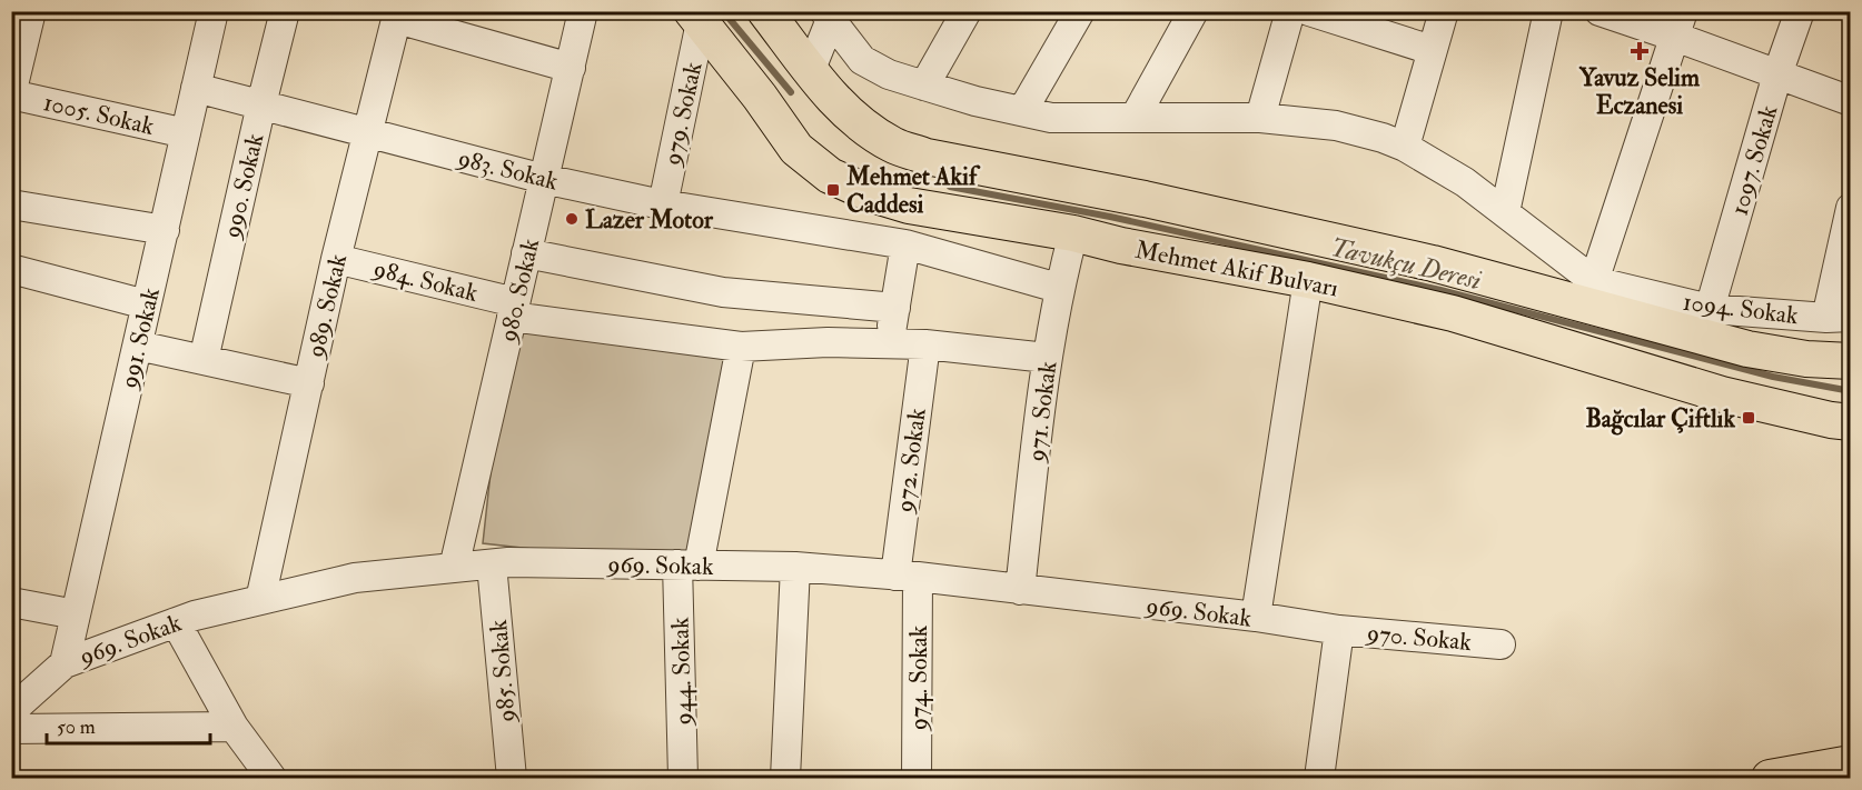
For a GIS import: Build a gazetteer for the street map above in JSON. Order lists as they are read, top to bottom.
{
  "streets": {
    "main road": ["Mehmet Akif Bulvarı"],
    "street": [
      "1005. Sokak",
      "979. Sokak",
      "1097. Sokak",
      "983. Sokak",
      "990. Sokak",
      "984. Sokak",
      "980. Sokak",
      "989. Sokak",
      "1094. Sokak",
      "991. Sokak",
      "971. Sokak",
      "972. Sokak",
      "969. Sokak",
      "970. Sokak",
      "985. Sokak",
      "944. Sokak",
      "974. Sokak"
    ]
  },
  "crossings": [
    ["1005. Sokak", "991. Sokak"],
    ["979. Sokak", "983. Sokak"],
    ["979. Sokak", "Mehmet Akif Bulvarı"],
    ["1097. Sokak", "1094. Sokak"],
    ["983. Sokak", "990. Sokak"],
    ["983. Sokak", "980. Sokak"],
    ["983. Sokak", "989. Sokak"],
    ["983. Sokak", "991. Sokak"],
    ["983. Sokak", "971. Sokak"],
    ["Mehmet Akif Bulvarı", "971. Sokak"],
    ["984. Sokak", "980. Sokak"],
    ["984. Sokak", "989. Sokak"],
    ["984. Sokak", "971. Sokak"],
    ["984. Sokak", "972. Sokak"],
    ["984. Sokak", "944. Sokak"],
    ["980. Sokak", "969. Sokak"],
    ["989. Sokak", "969. Sokak"],
    ["991. Sokak", "969. Sokak"],
    ["971. Sokak", "969. Sokak"],
    ["972. Sokak", "969. Sokak"],
    ["972. Sokak", "974. Sokak"],
    ["969. Sokak", "970. Sokak"],
    ["969. Sokak", "985. Sokak"],
    ["969. Sokak", "944. Sokak"],
    ["969. Sokak", "974. Sokak"]
  ],
  "water": ["Tavukçu Deresi"],
  "places": {
    "health": ["Yavuz Selim Eczanesi"],
    "transit": ["Mehmet Akif Caddesi", "Bağcılar Çiftlık"],
    "other": ["Lazer Motor"]
  },
  "scale_bar": "50 m"
}
